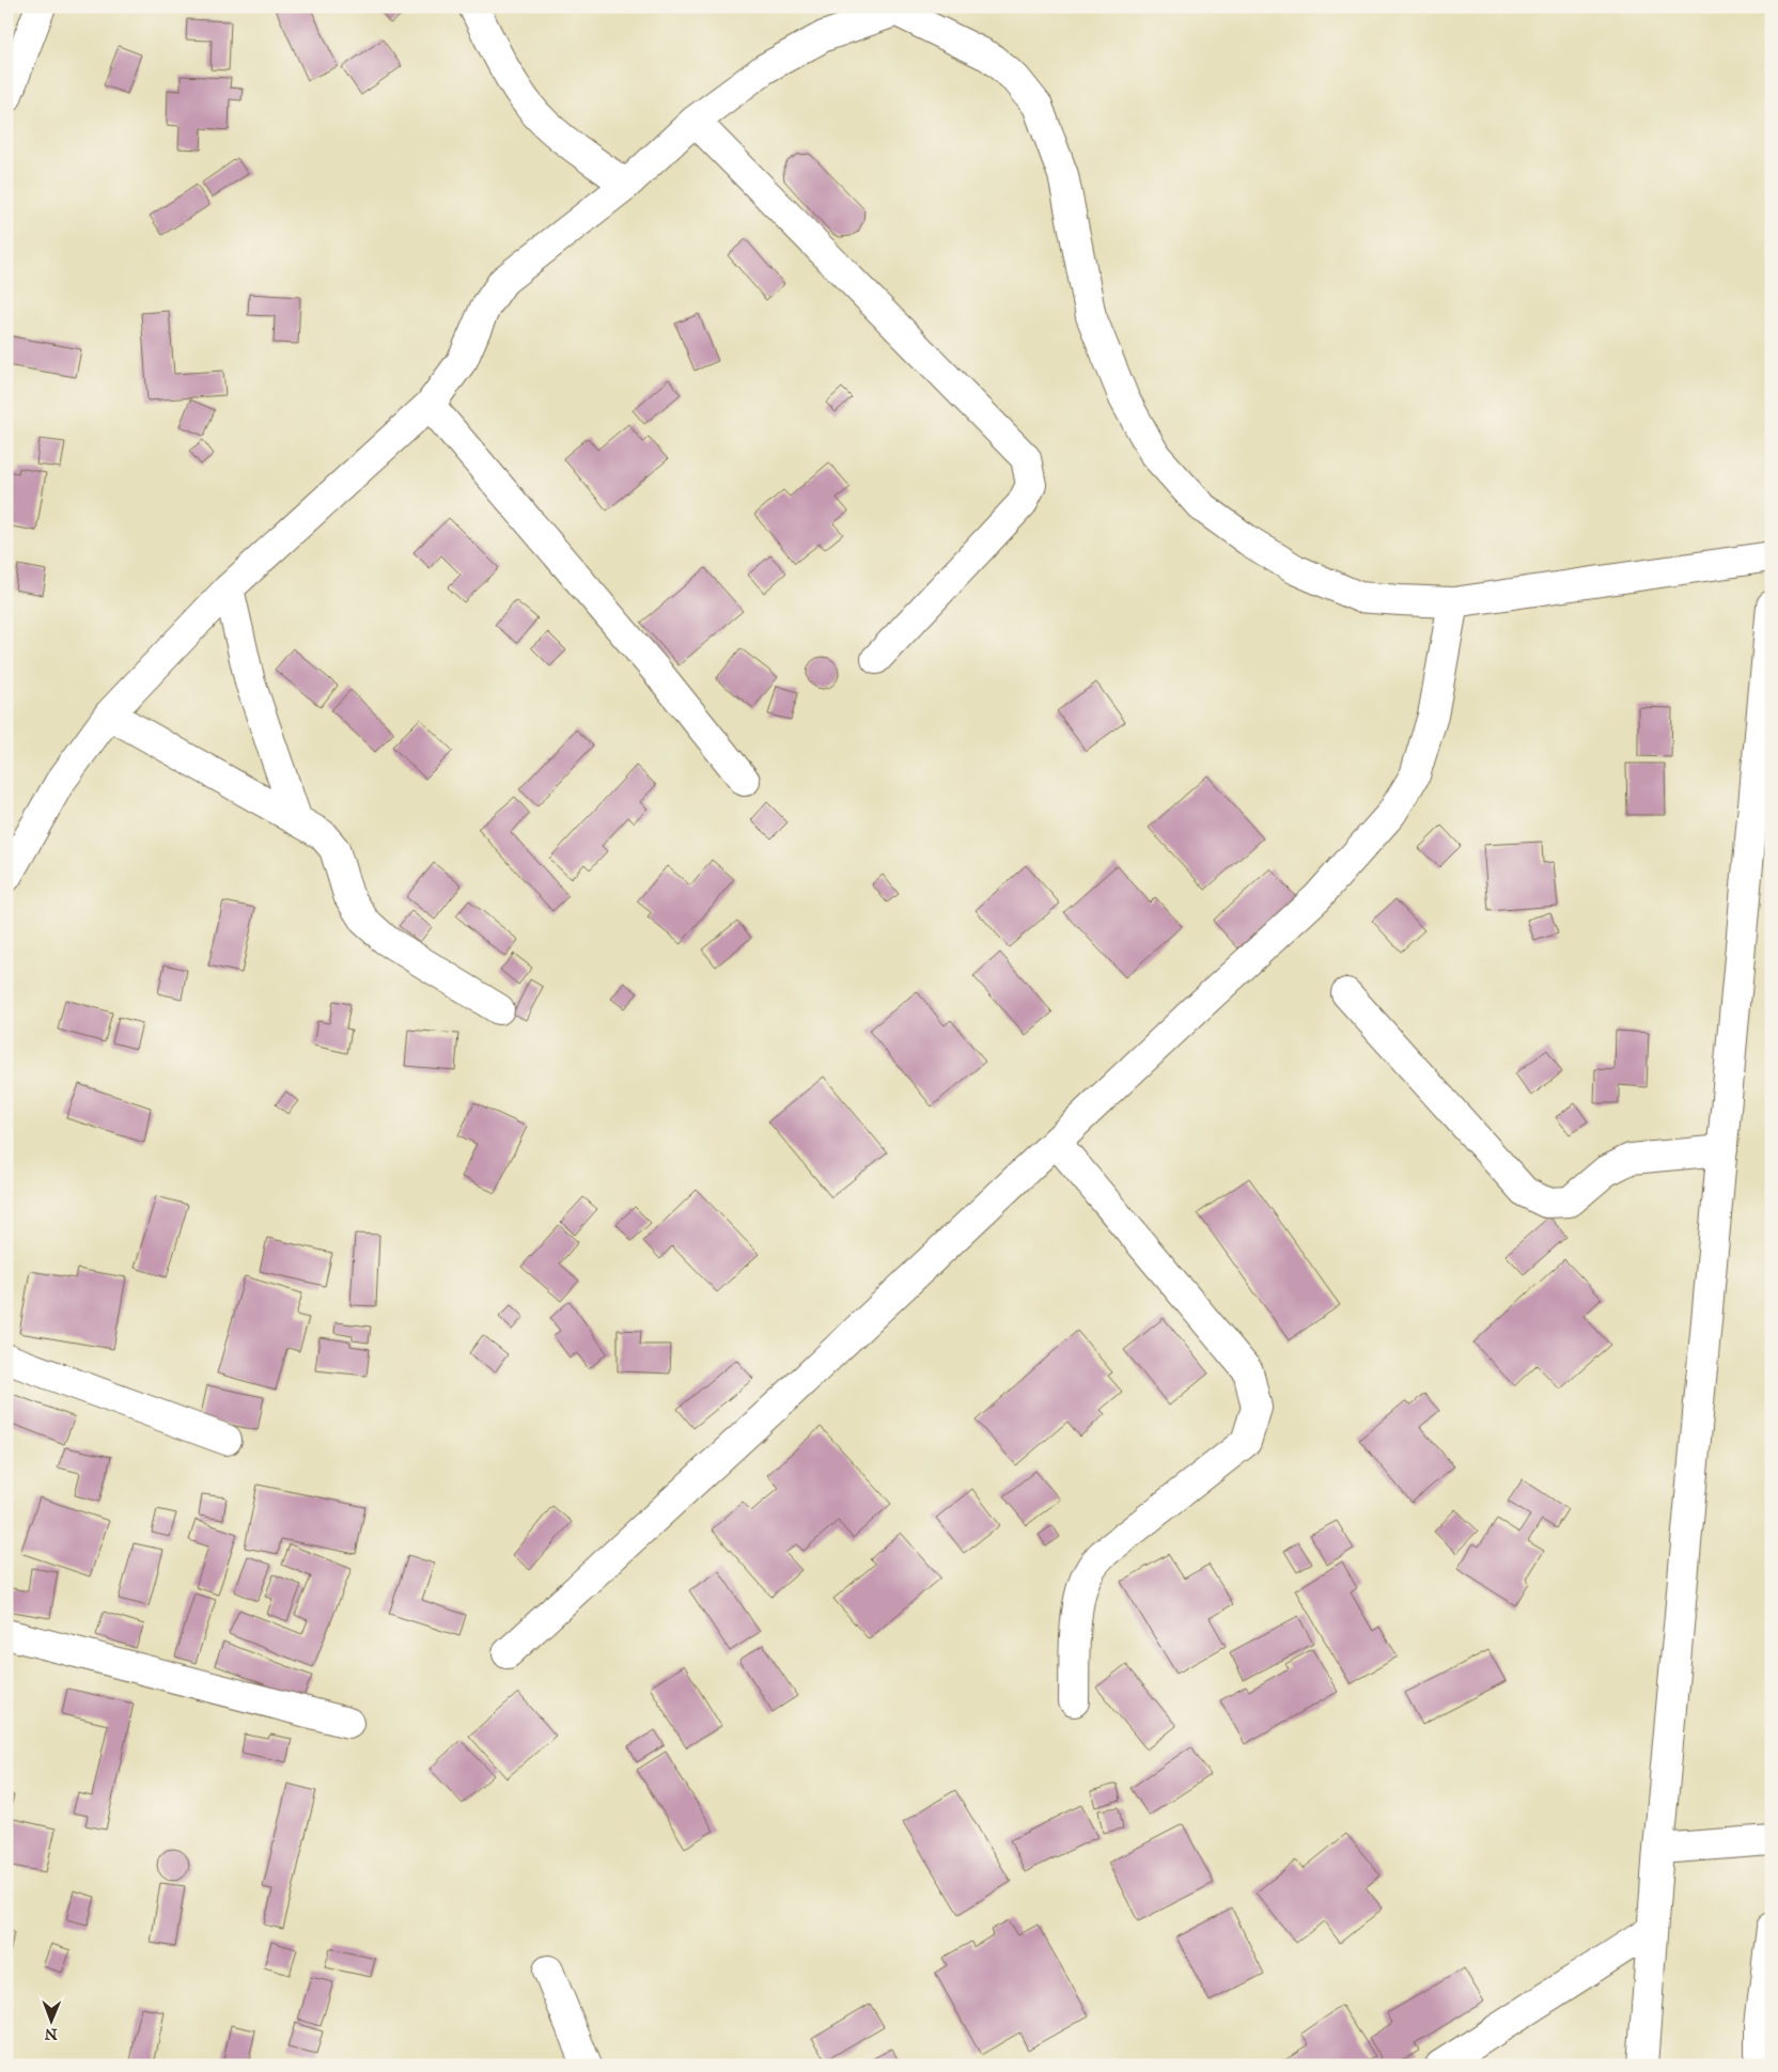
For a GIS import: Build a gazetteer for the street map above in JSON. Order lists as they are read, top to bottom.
{
  "north": "bottom"
}
